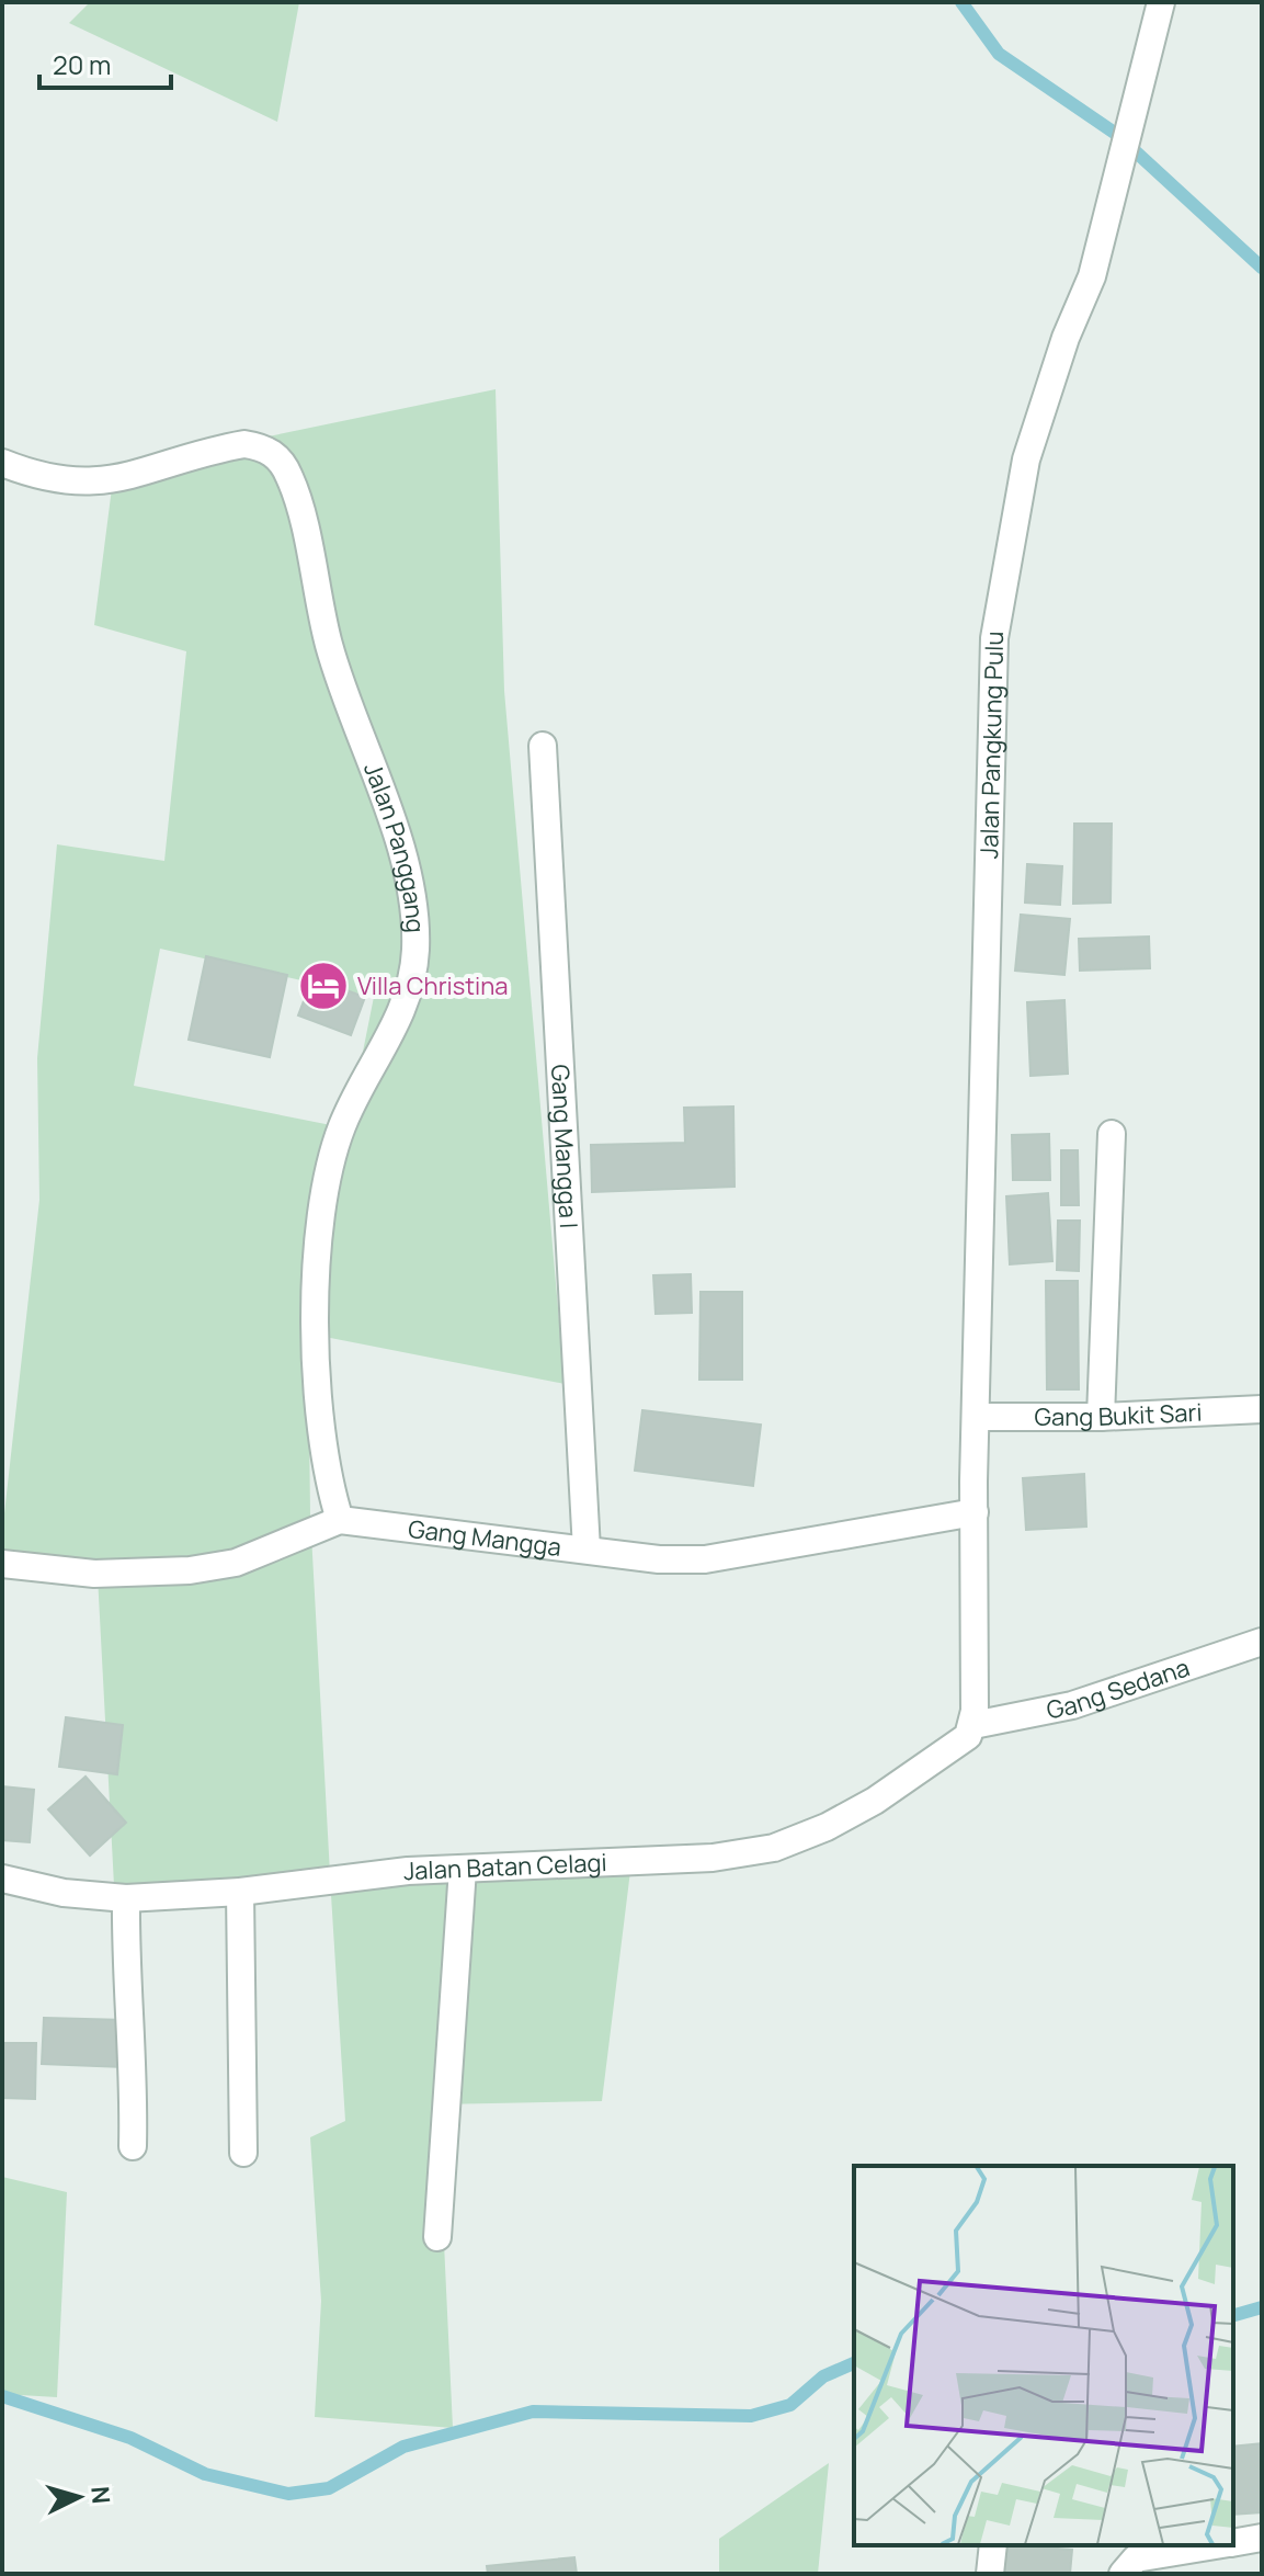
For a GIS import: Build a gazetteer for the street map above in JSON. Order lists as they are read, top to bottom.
{
  "streets": {
    "street": [
      "Jalan Pangkung Pulu",
      "Jalan Panggang",
      "Gang Mangga I",
      "Gang Bukit Sari",
      "Gang Mangga",
      "Gang Sedana",
      "Jalan Batan Celagi"
    ]
  },
  "crossings": [
    ["Jalan Pangkung Pulu", "Gang Bukit Sari"],
    ["Jalan Pangkung Pulu", "Gang Mangga"],
    ["Jalan Pangkung Pulu", "Gang Sedana"],
    ["Jalan Pangkung Pulu", "Jalan Batan Celagi"],
    ["Jalan Panggang", "Gang Mangga"],
    ["Gang Mangga I", "Gang Mangga"],
    ["Gang Sedana", "Jalan Batan Celagi"]
  ],
  "places": {
    "hotel": ["Villa Christina"]
  },
  "scale_bar": "20 m",
  "north": "right"
}
